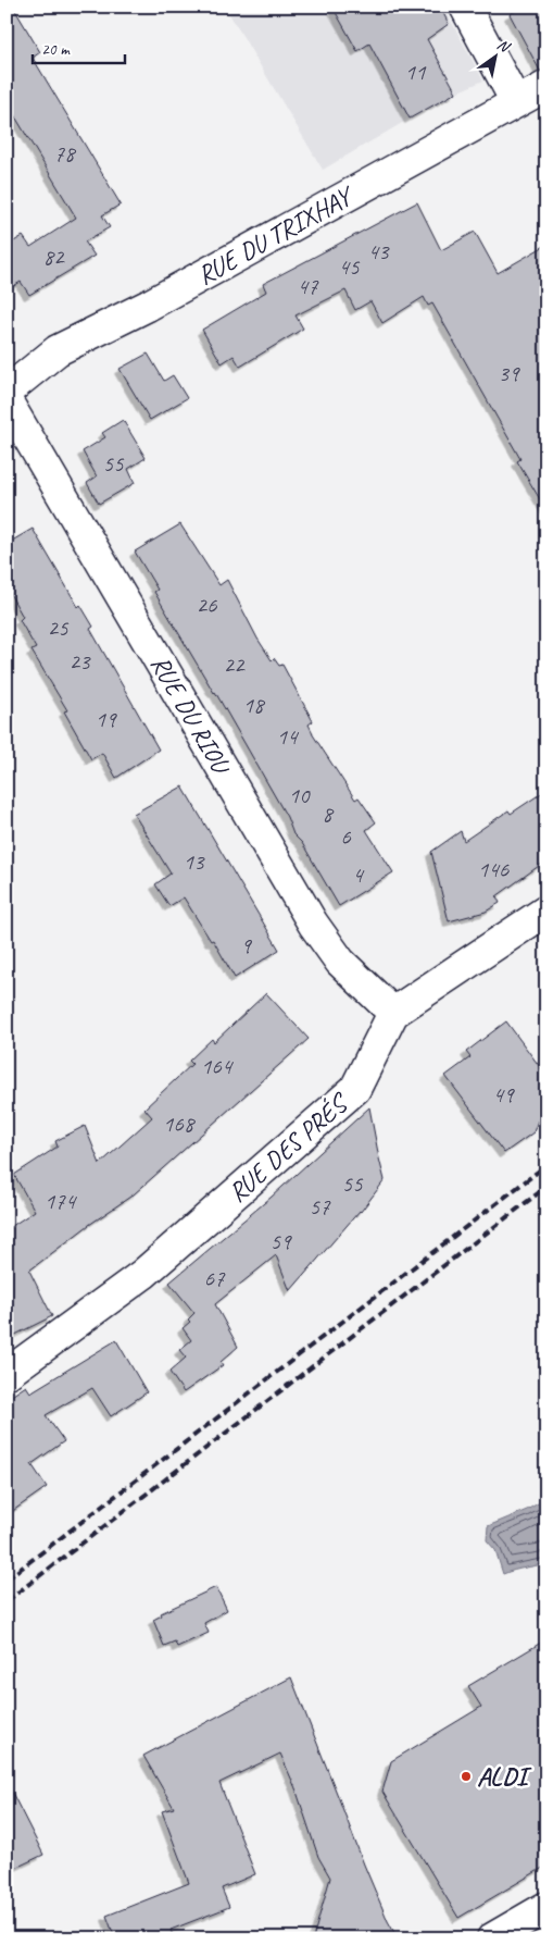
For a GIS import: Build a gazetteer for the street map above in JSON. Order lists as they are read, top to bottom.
{
  "streets": {
    "street": ["RUE DU TRIXHAY", "RUE DU RIOU", "RUE DES PRÉS"]
  },
  "crossings": [
    ["RUE DU RIOU", "RUE DES PRÉS"]
  ],
  "places": ["ALDI"],
  "house_numbers": [
    "11",
    "78",
    "43",
    "82",
    "45",
    "47",
    "39",
    "55",
    "26",
    "25",
    "23",
    "22",
    "18",
    "19",
    "14",
    "10",
    "8",
    "6",
    "13",
    "146",
    "4",
    "9",
    "164",
    "49",
    "168",
    "55",
    "174",
    "57",
    "59",
    "67"
  ],
  "scale_bar": "20 m",
  "north": "top right"
}
